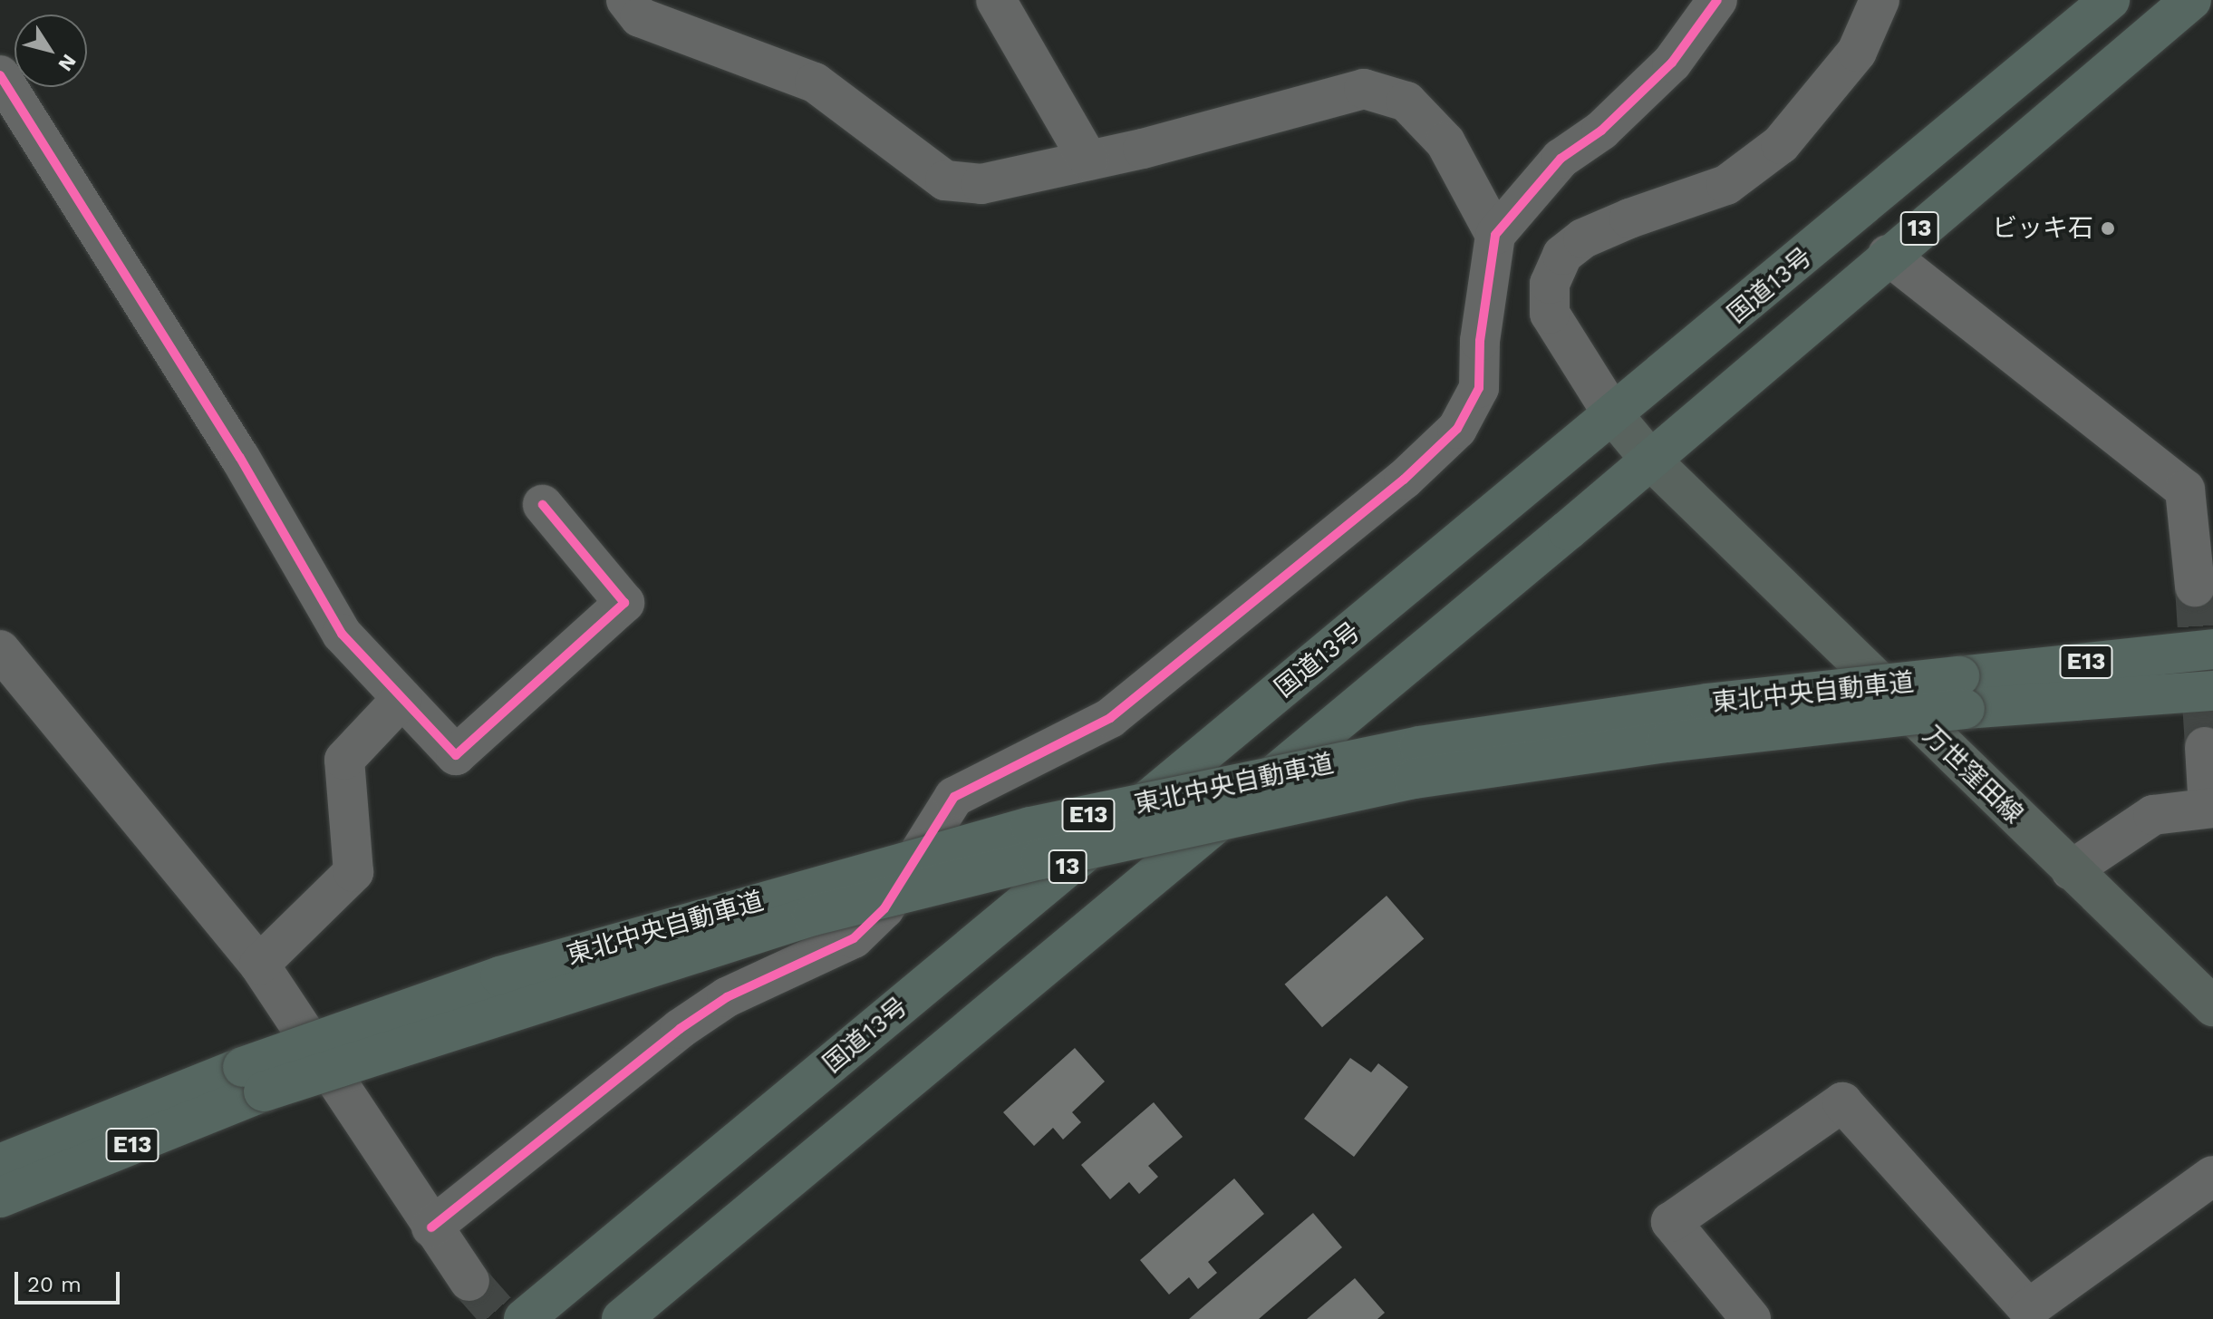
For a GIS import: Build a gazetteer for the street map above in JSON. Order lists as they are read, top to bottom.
{
  "streets": {
    "highway": [
      "13",
      "国道13号",
      "E13",
      "東北中央自動車道"
    ],
    "main road": ["万世窪田線"]
  },
  "crossings": [
    ["国道13号", "万世窪田線"]
  ],
  "places": ["ビッキ石"],
  "scale_bar": "20 m",
  "north": "bottom right"
}
